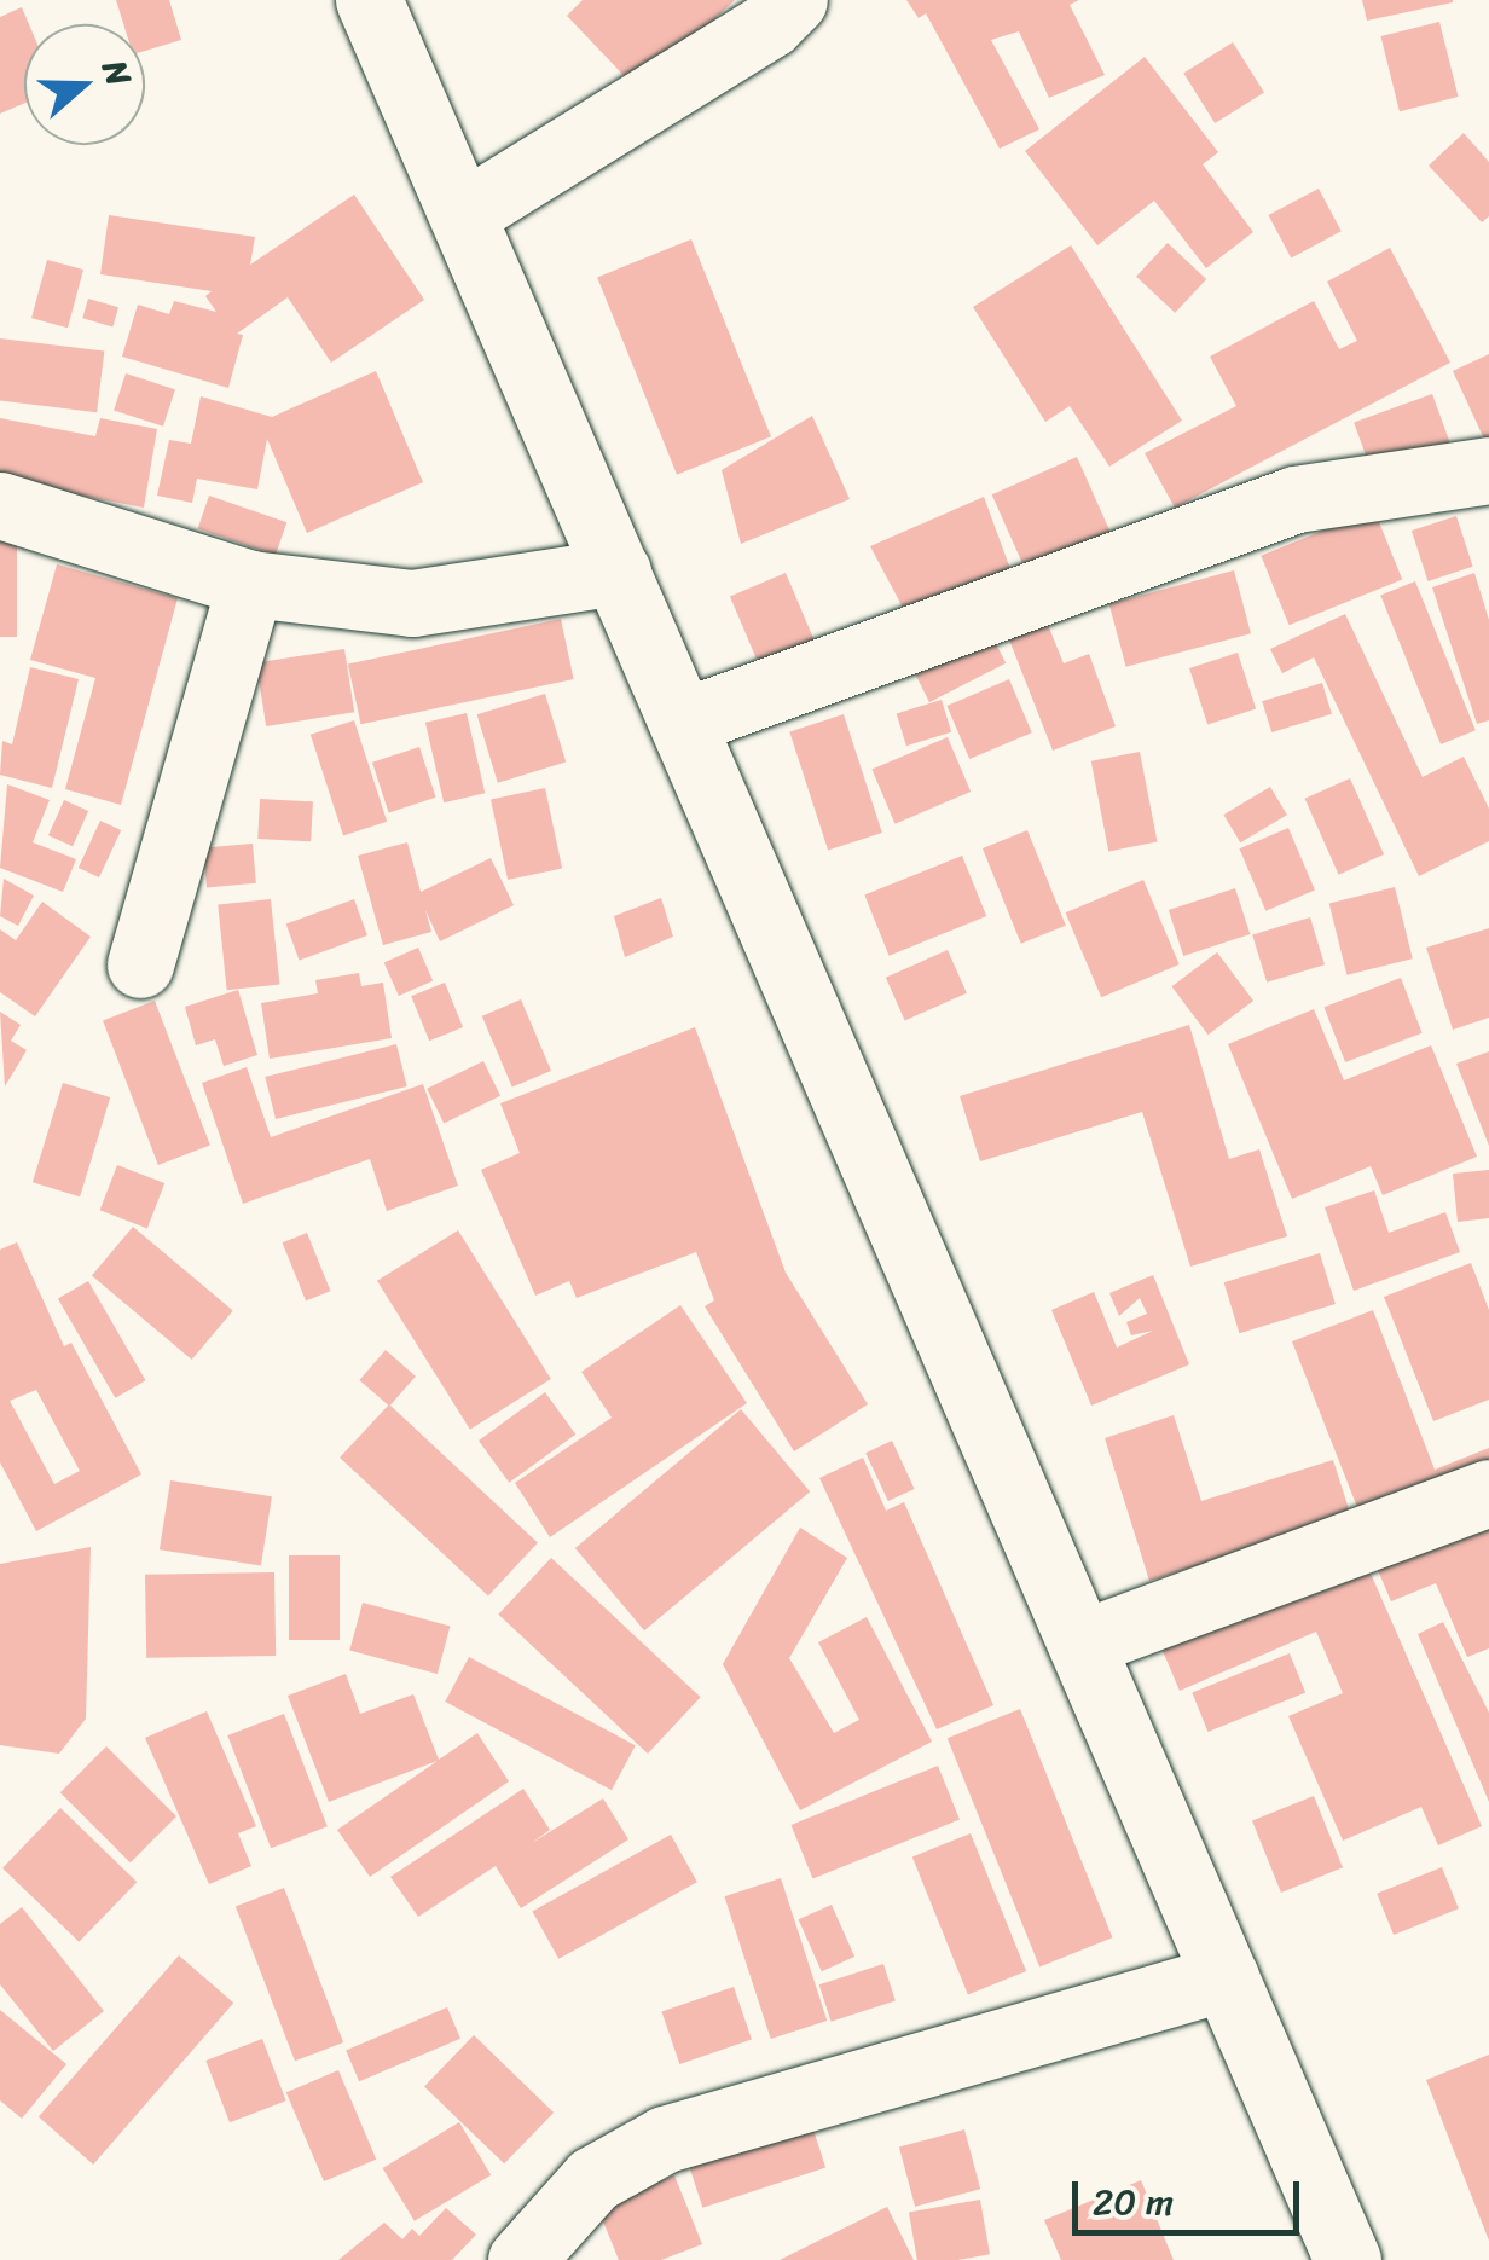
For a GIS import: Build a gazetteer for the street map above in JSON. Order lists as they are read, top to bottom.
{
  "scale_bar": "20 m",
  "north": "right"
}
